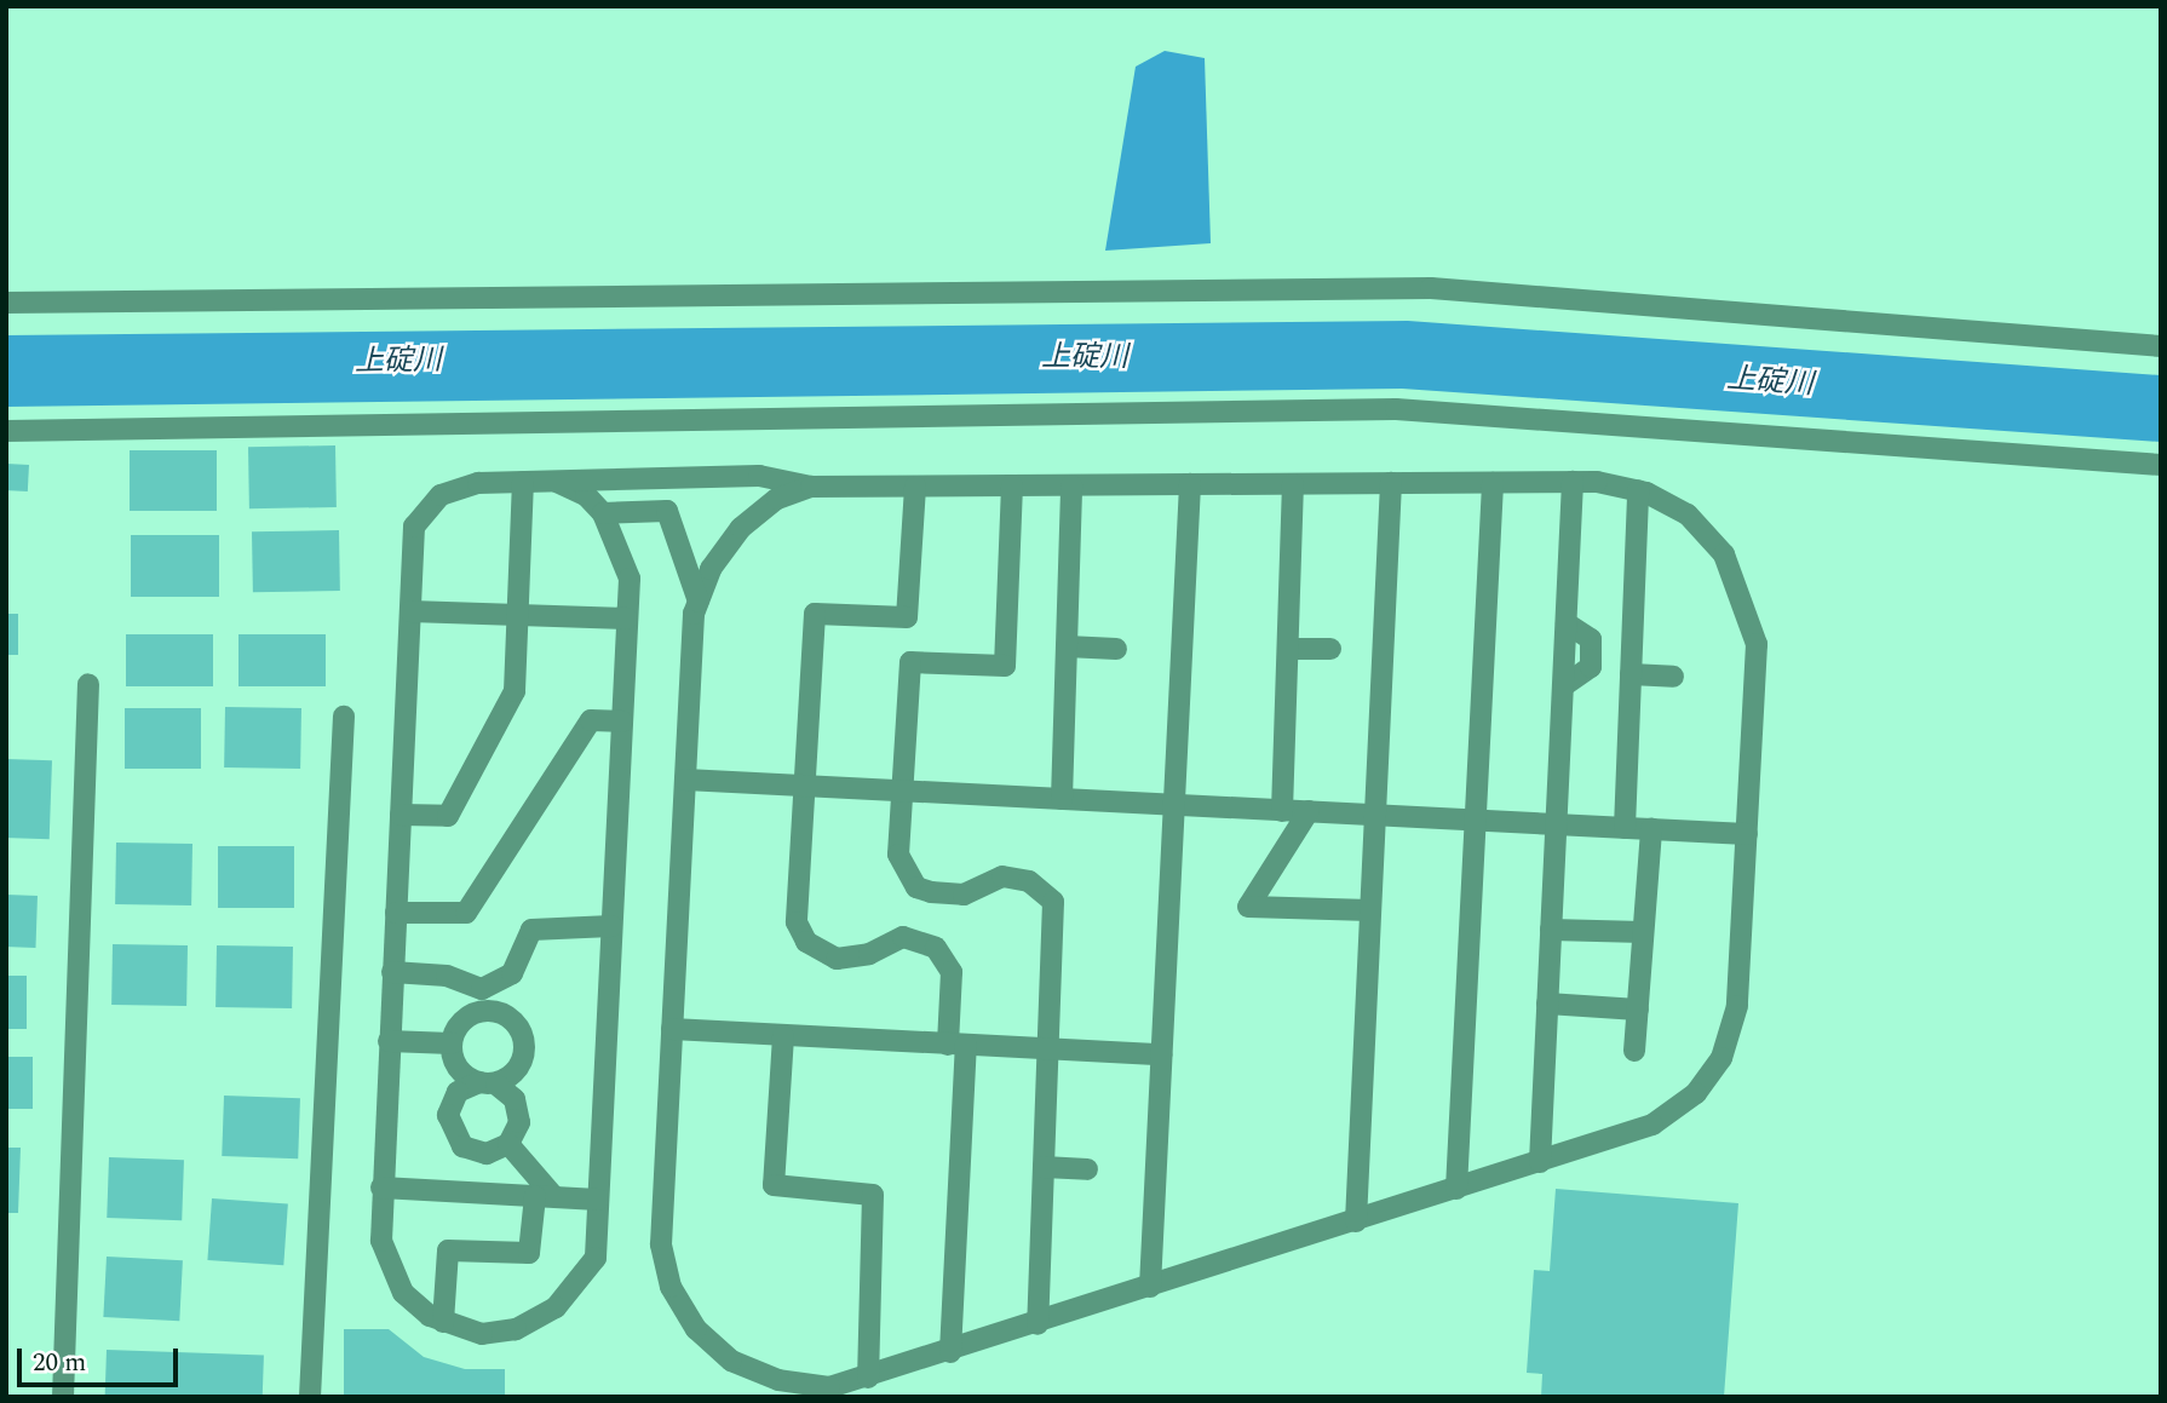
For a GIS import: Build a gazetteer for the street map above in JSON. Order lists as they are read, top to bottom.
{
  "water": ["上碇川"],
  "scale_bar": "20 m"
}
